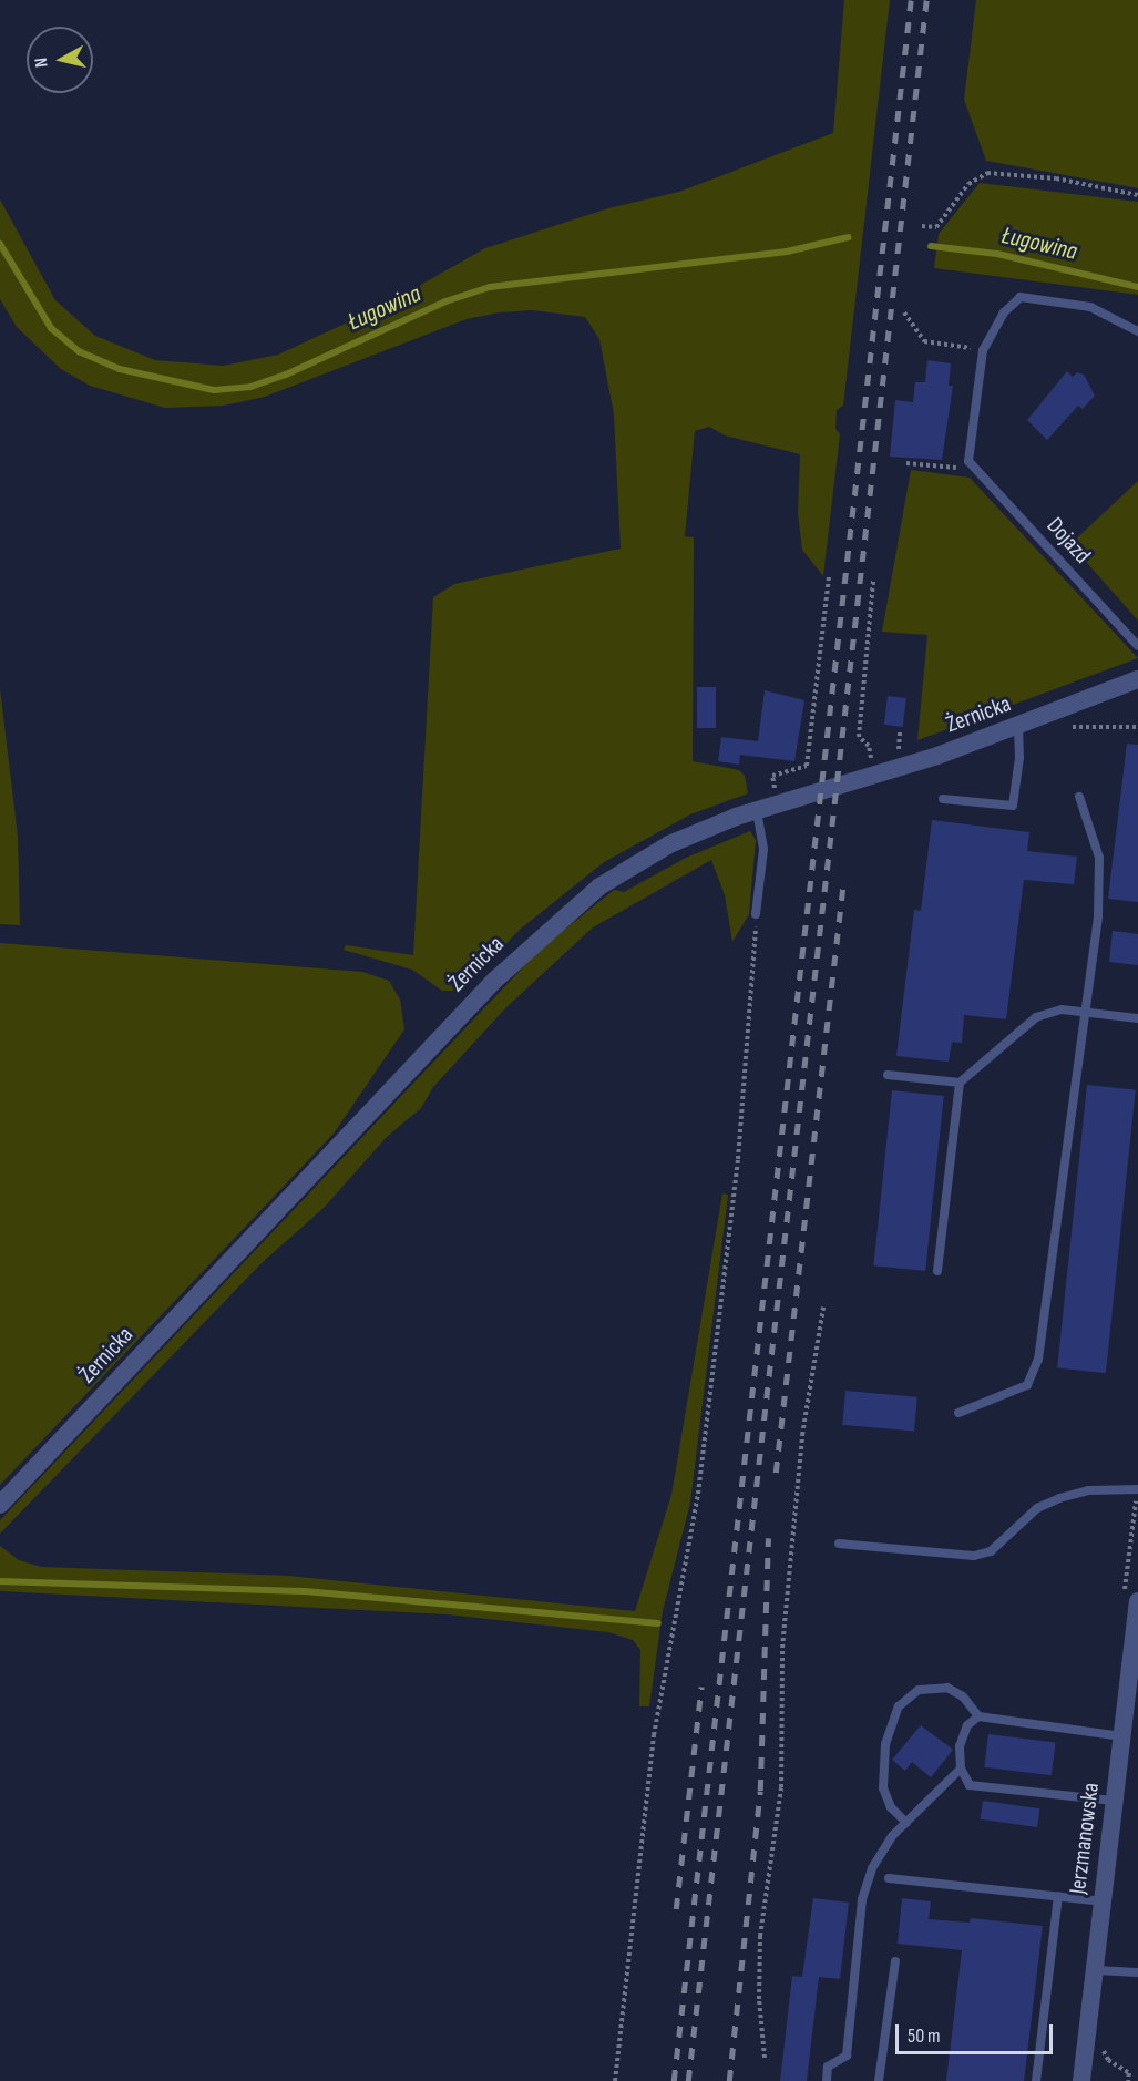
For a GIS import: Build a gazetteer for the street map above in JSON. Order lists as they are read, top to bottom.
{
  "streets": {
    "street": ["Żernicka", "Jerzmanowska"],
    "lane": ["Dojazd"]
  },
  "water": ["Ługowina"],
  "scale_bar": "50 m",
  "north": "left"
}
